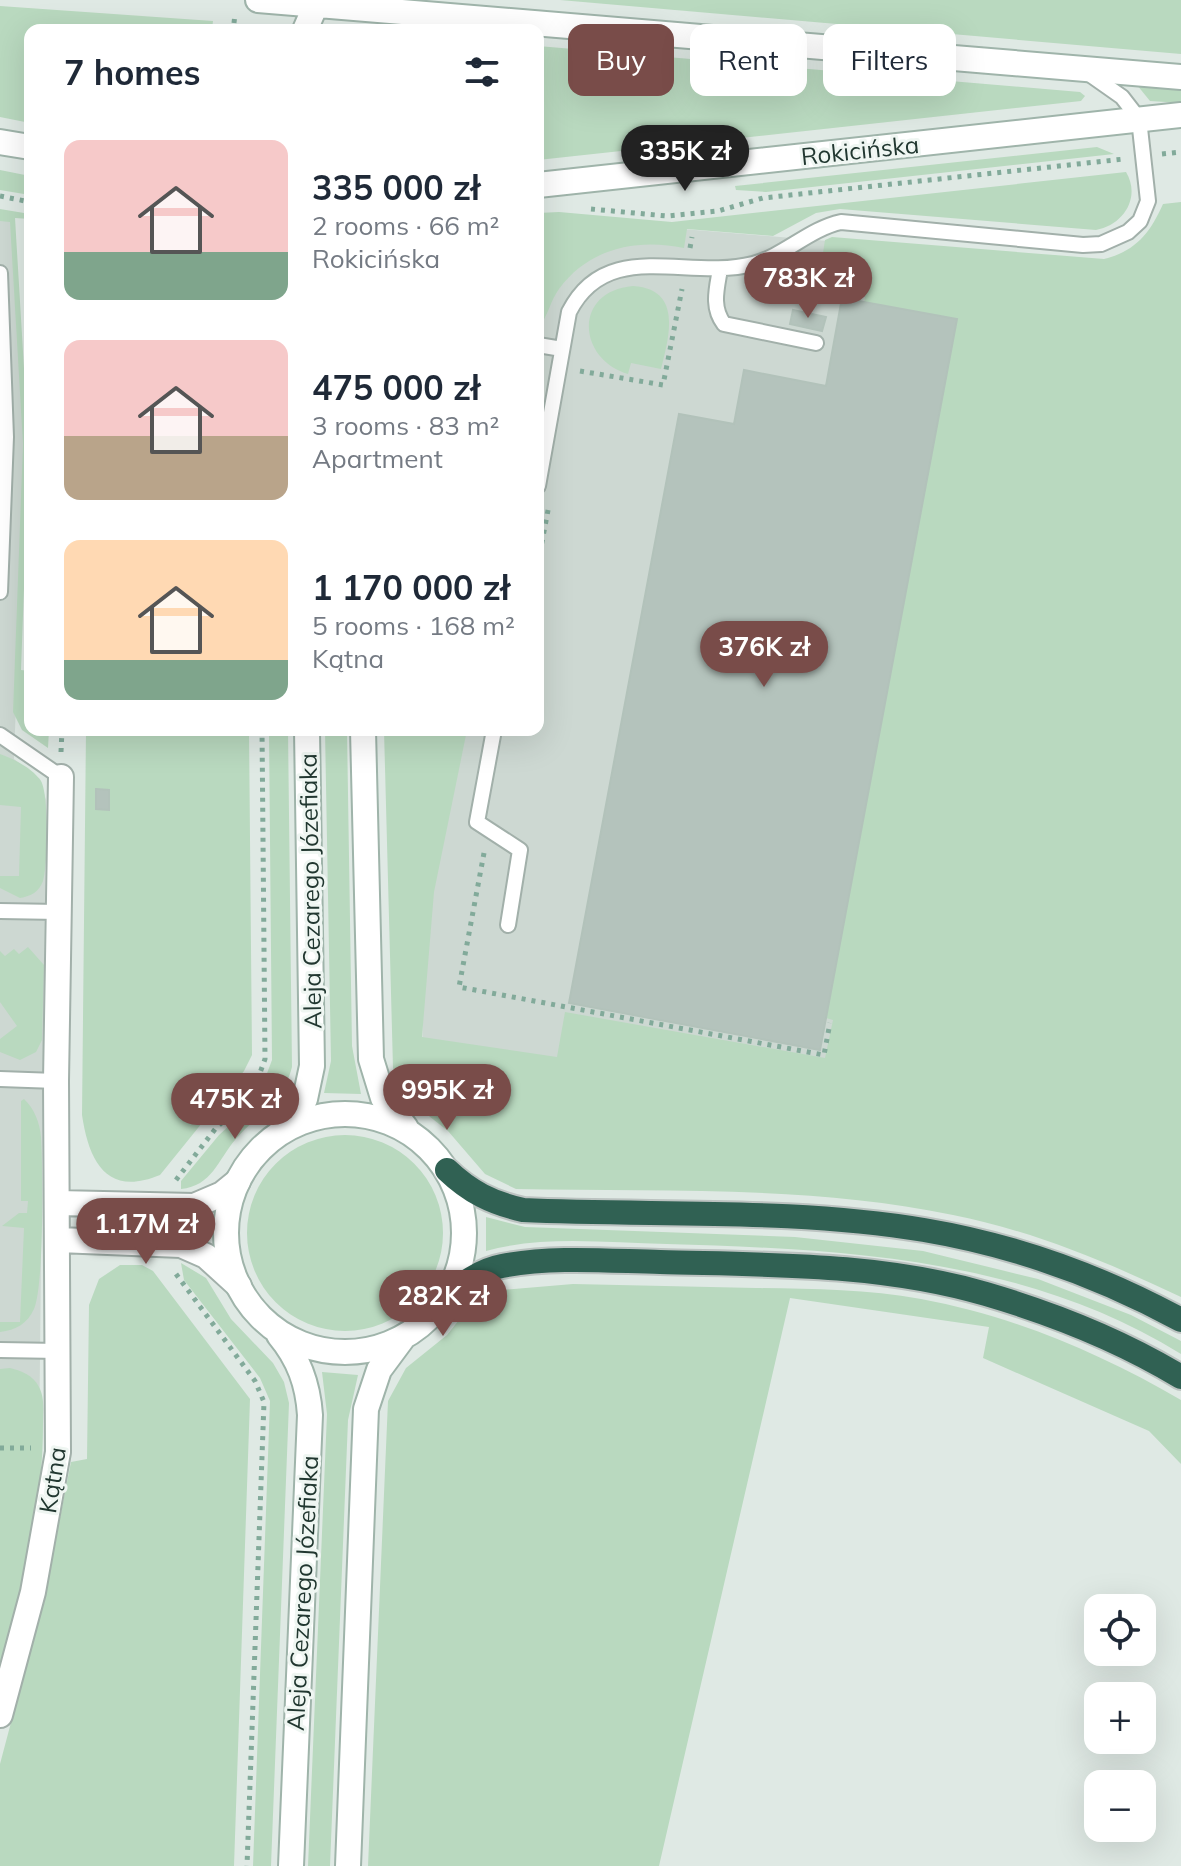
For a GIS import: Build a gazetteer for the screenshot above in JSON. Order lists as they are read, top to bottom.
{
  "streets": {
    "main road": ["Rokicińska", "Aleja Cezarego Józefiaka", "Kątna"]
  },
  "page": {
    "chip": ["Buy", "Rent", "Filters"],
    "heading": "7 homes",
    "list": [
      {
        "name": "335 000 zł",
        "note": "2 rooms · 66 m² · Rokicińska"
      },
      {
        "name": "475 000 zł",
        "note": "3 rooms · 83 m² · Apartment"
      },
      {
        "name": "1 170 000 zł",
        "note": "5 rooms · 168 m² · Kątna"
      }
    ],
    "price": [
      "335K zł",
      "783K zł",
      "376K zł",
      "995K zł",
      "475K zł",
      "1.17M zł",
      "282K zł"
    ],
    "map_buttons": ["+", "−"]
  }
}
